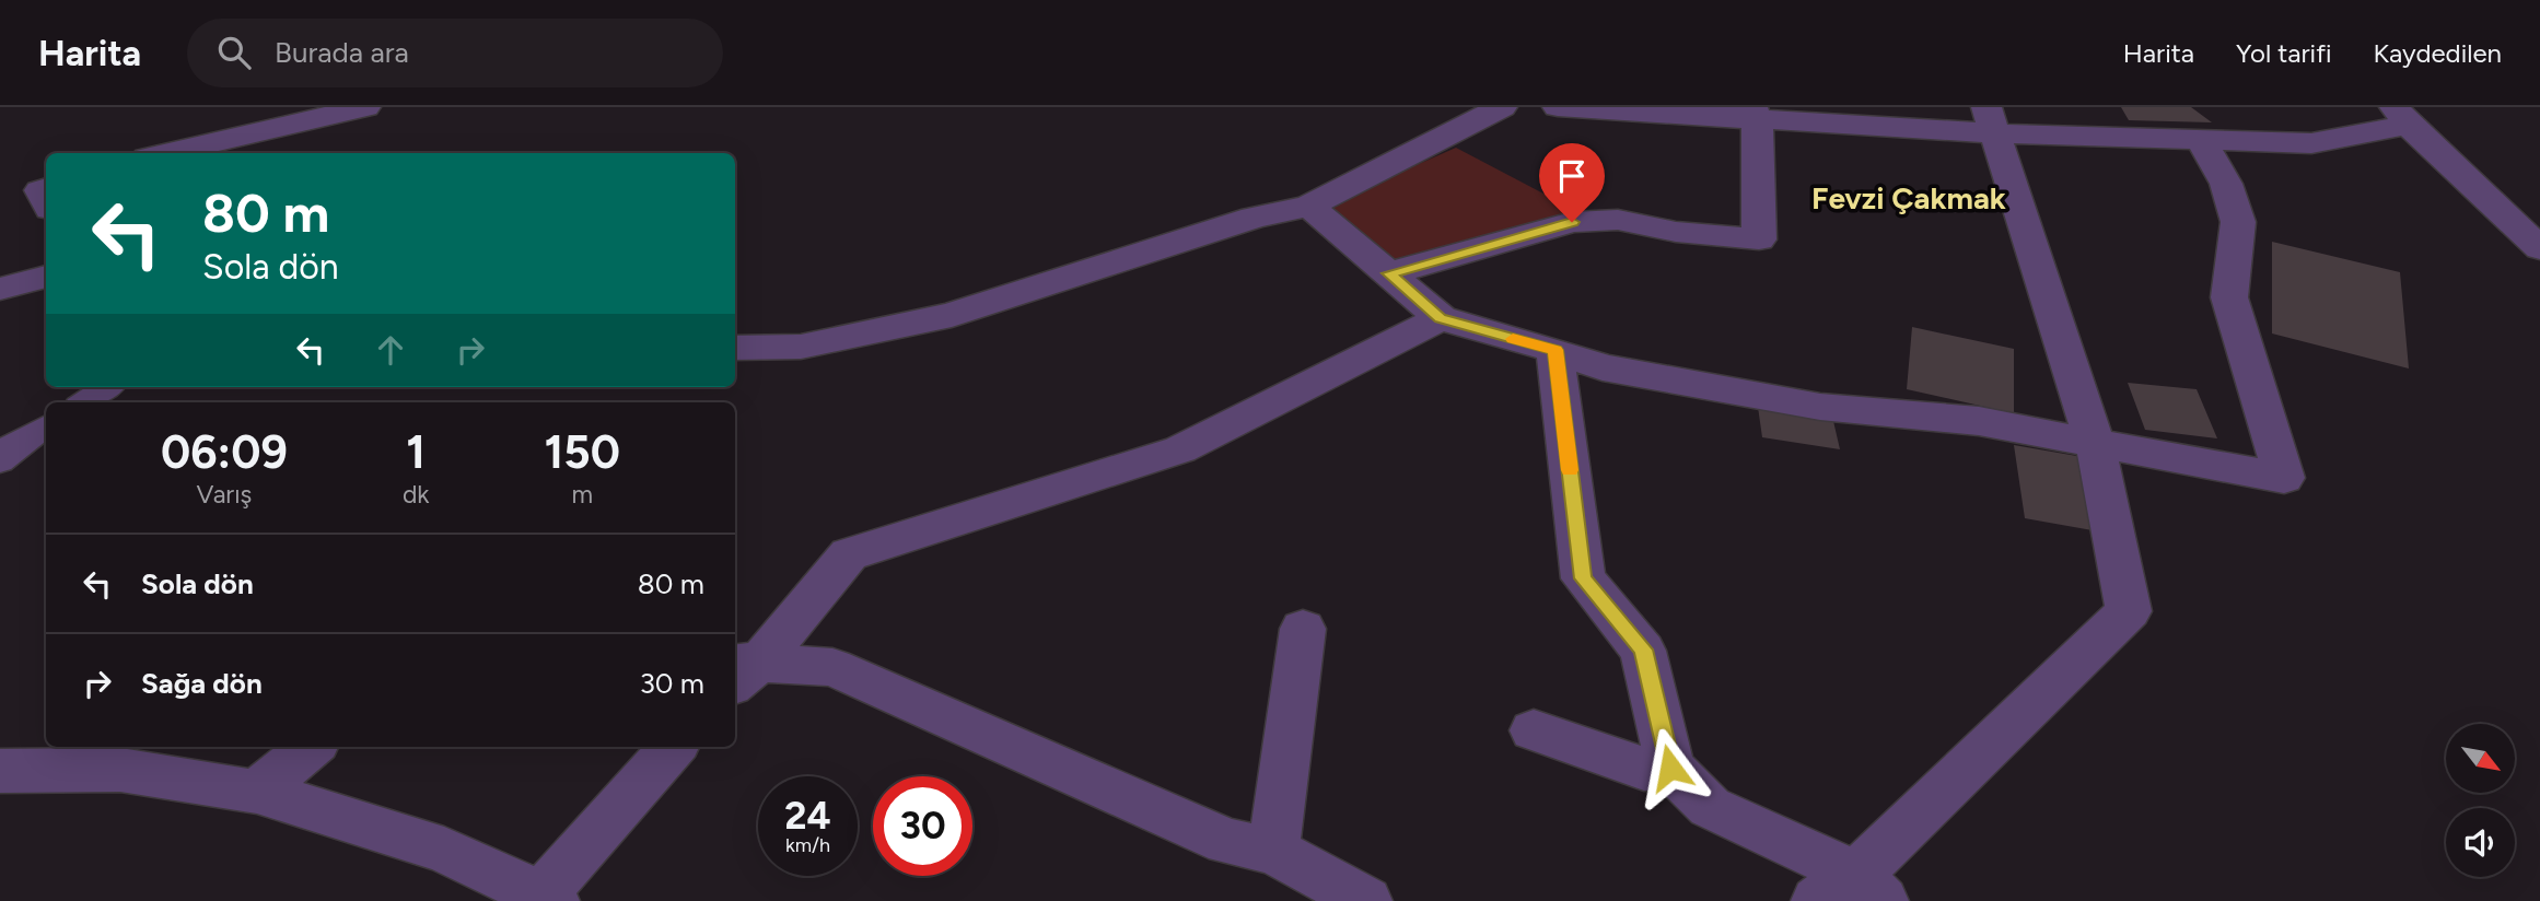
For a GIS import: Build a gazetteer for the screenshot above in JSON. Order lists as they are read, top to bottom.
{
  "districts": ["Fevzi Çakmak"],
  "north": "bottom right",
  "page": {
    "header": "Harita",
    "search": "Burada ara",
    "nav": ["Harita", "Yol tarifi", "Kaydedilen"],
    "turn": ["80 m", "Sola dön"],
    "eta": [
      "06:09",
      "Varış",
      "1",
      "dk",
      "150",
      "m"
    ],
    "list": [
      {
        "name": "Sola dön",
        "value": "80 m"
      },
      {
        "name": "Sağa dön",
        "value": "30 m"
      }
    ],
    "speed": "24 km/h",
    "limit": "30"
  }
}
